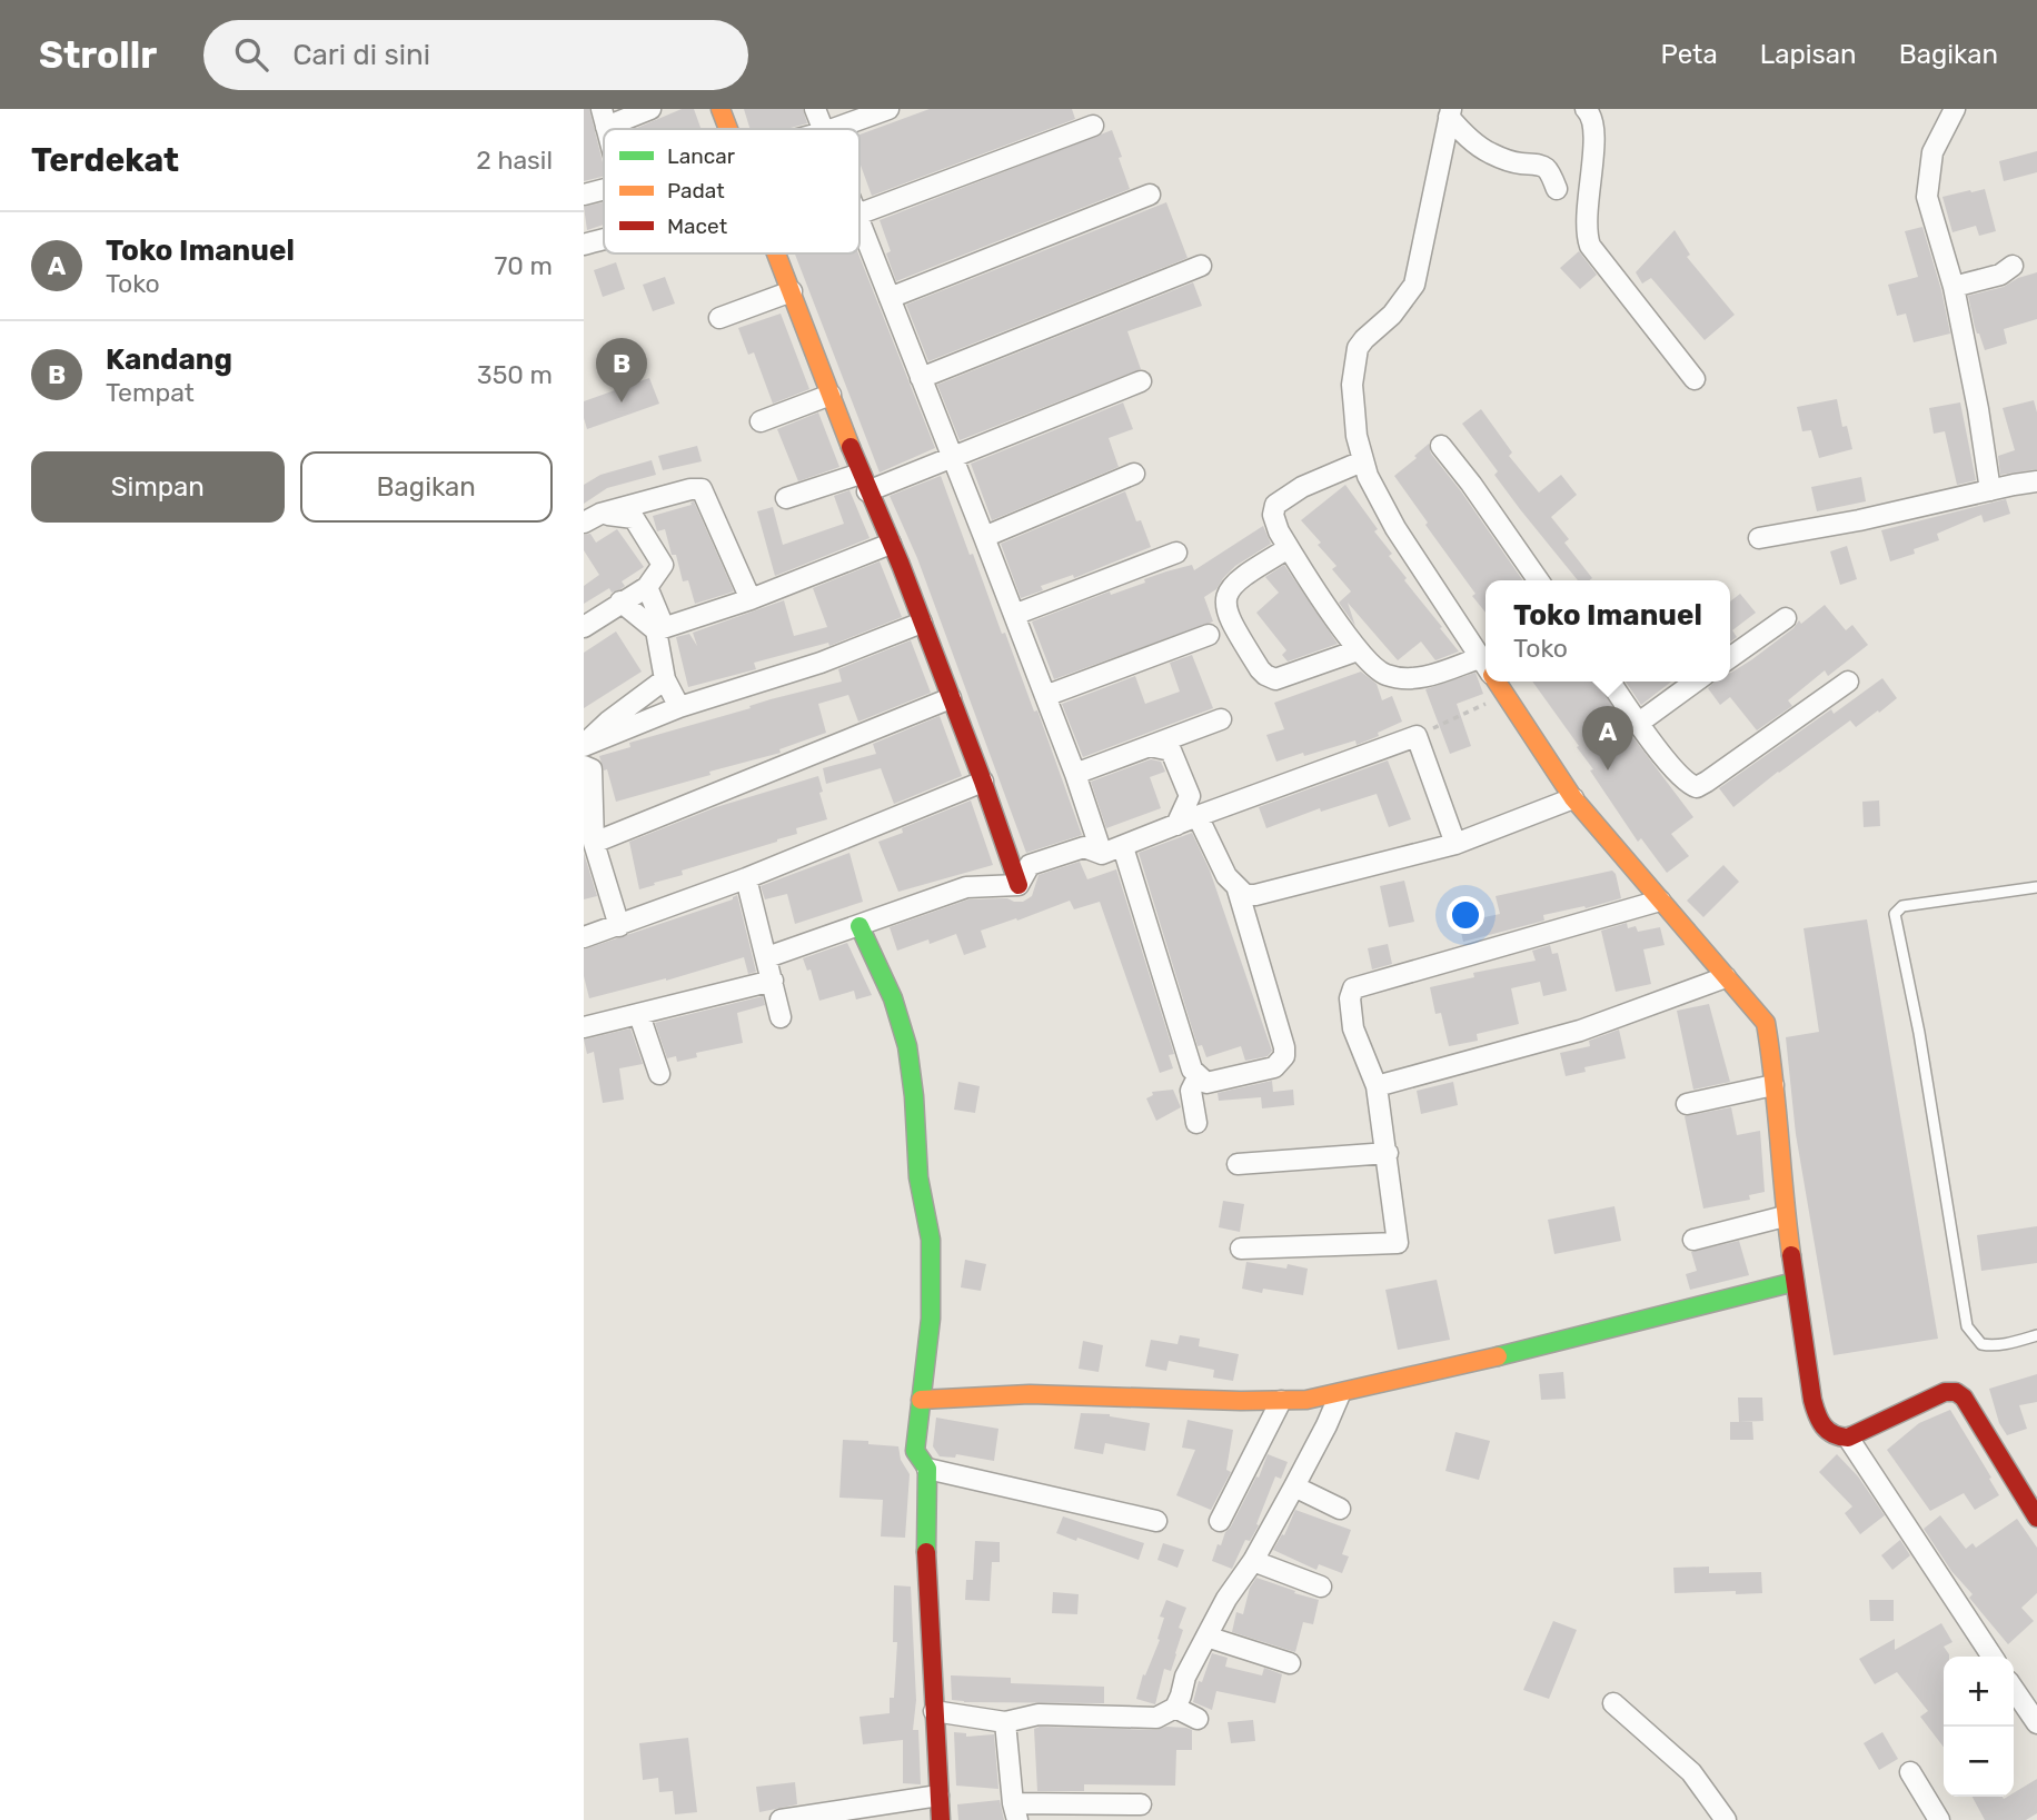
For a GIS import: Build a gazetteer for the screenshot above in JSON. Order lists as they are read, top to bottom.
{
  "legend": ["Lancar", "Padat", "Macet"],
  "page": {
    "header": "Strollr",
    "search": "Cari di sini",
    "nav": ["Peta", "Lapisan", "Bagikan"],
    "heading": ["Terdekat", "2 hasil"],
    "list": [
      {
        "mark": "A",
        "name": "Toko Imanuel",
        "note": "Toko",
        "value": "70 m"
      },
      {
        "mark": "B",
        "name": "Kandang",
        "note": "Tempat",
        "value": "350 m"
      }
    ],
    "pins": ["B", "A"],
    "buttons": ["Simpan", "Bagikan"],
    "popup": ["Toko Imanuel", "Toko"],
    "map_buttons": ["+", "−"]
  }
}
